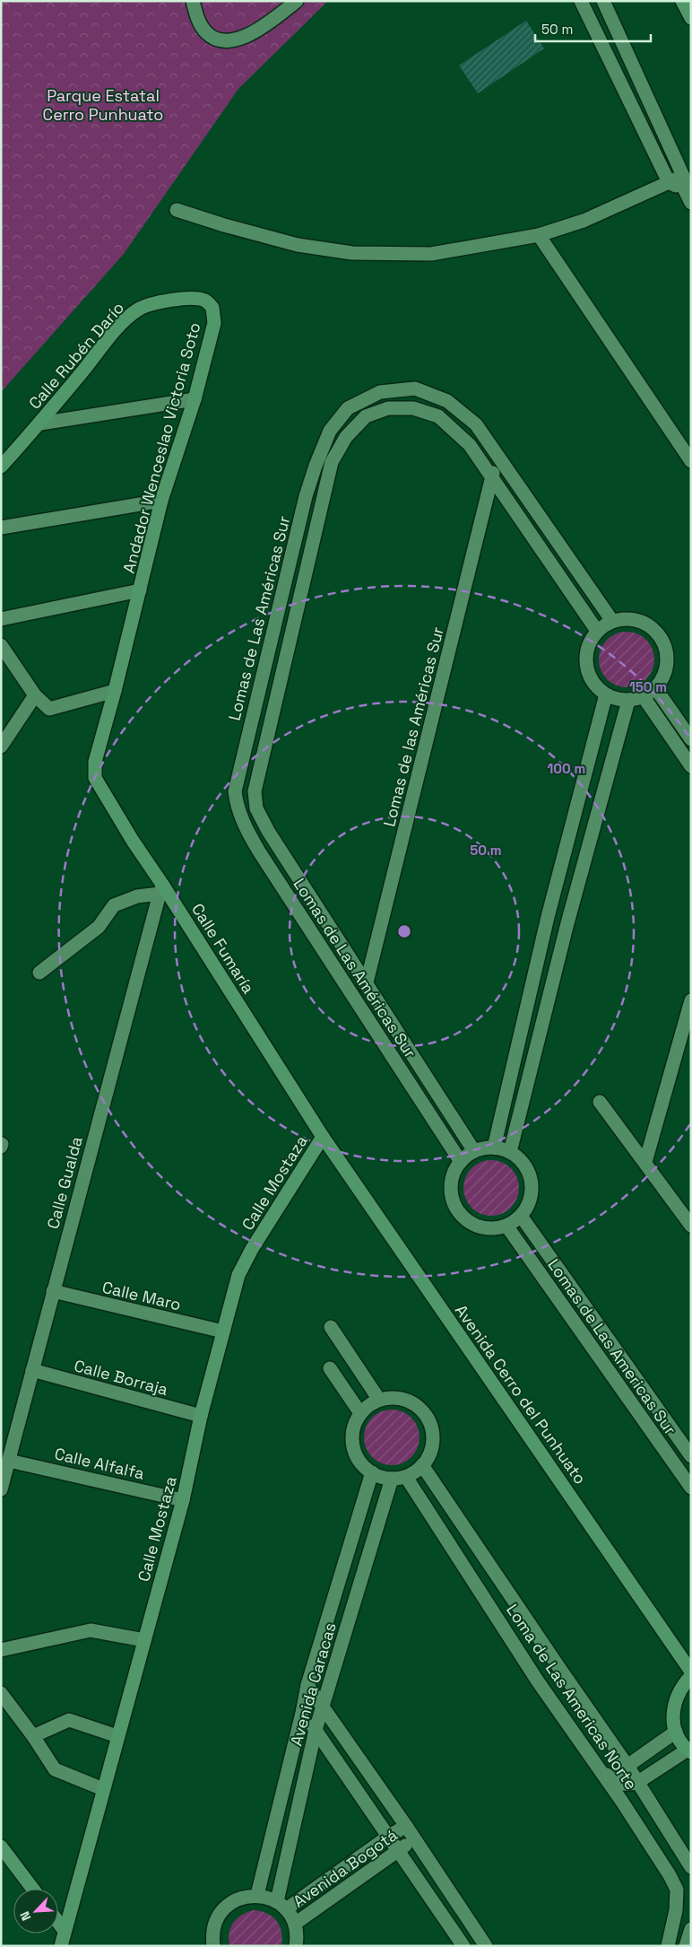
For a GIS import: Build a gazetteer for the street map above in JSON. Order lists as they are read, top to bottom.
{
  "streets": {
    "street": [
      "Calle Rubén Darío",
      "Andador Wenceslao Victoria Soto",
      "Lomas de Las Américas Sur",
      "Lomas de las Américas Sur",
      "Calle Fumaría",
      "Calle Gualda",
      "Calle Mostaza",
      "Calle Maro",
      "Lomas de Las Americas Sur",
      "Calle Borraja",
      "Avenida Cerro del Punhuato",
      "Calle Alfalfa",
      "Avenida Caracas",
      "Loma de Las Americas Norte",
      "Avenida Bogotá"
    ]
  },
  "crossings": [
    ["Calle Rubén Darío", "Andador Wenceslao Victoria Soto"],
    ["Andador Wenceslao Victoria Soto", "Calle Fumaría"],
    ["Lomas de Las Américas Sur", "Lomas de las Américas Sur"],
    ["Lomas de Las Américas Sur", "Lomas de Las Americas Sur"],
    ["Calle Fumaría", "Calle Gualda"],
    ["Calle Fumaría", "Calle Mostaza"],
    ["Calle Fumaría", "Avenida Cerro del Punhuato"],
    ["Calle Gualda", "Calle Maro"],
    ["Calle Gualda", "Calle Borraja"],
    ["Calle Gualda", "Calle Alfalfa"],
    ["Calle Mostaza", "Calle Maro"],
    ["Calle Mostaza", "Calle Borraja"],
    ["Calle Mostaza", "Avenida Cerro del Punhuato"],
    ["Calle Mostaza", "Calle Alfalfa"],
    ["Avenida Caracas", "Loma de Las Americas Norte"],
    ["Avenida Caracas", "Avenida Bogotá"]
  ],
  "parks": ["Parque Estatal Cerro Punhuato"],
  "scale_bar": "50 m",
  "north": "bottom left",
  "rings": ["150 m", "100 m", "50 m"]
}
